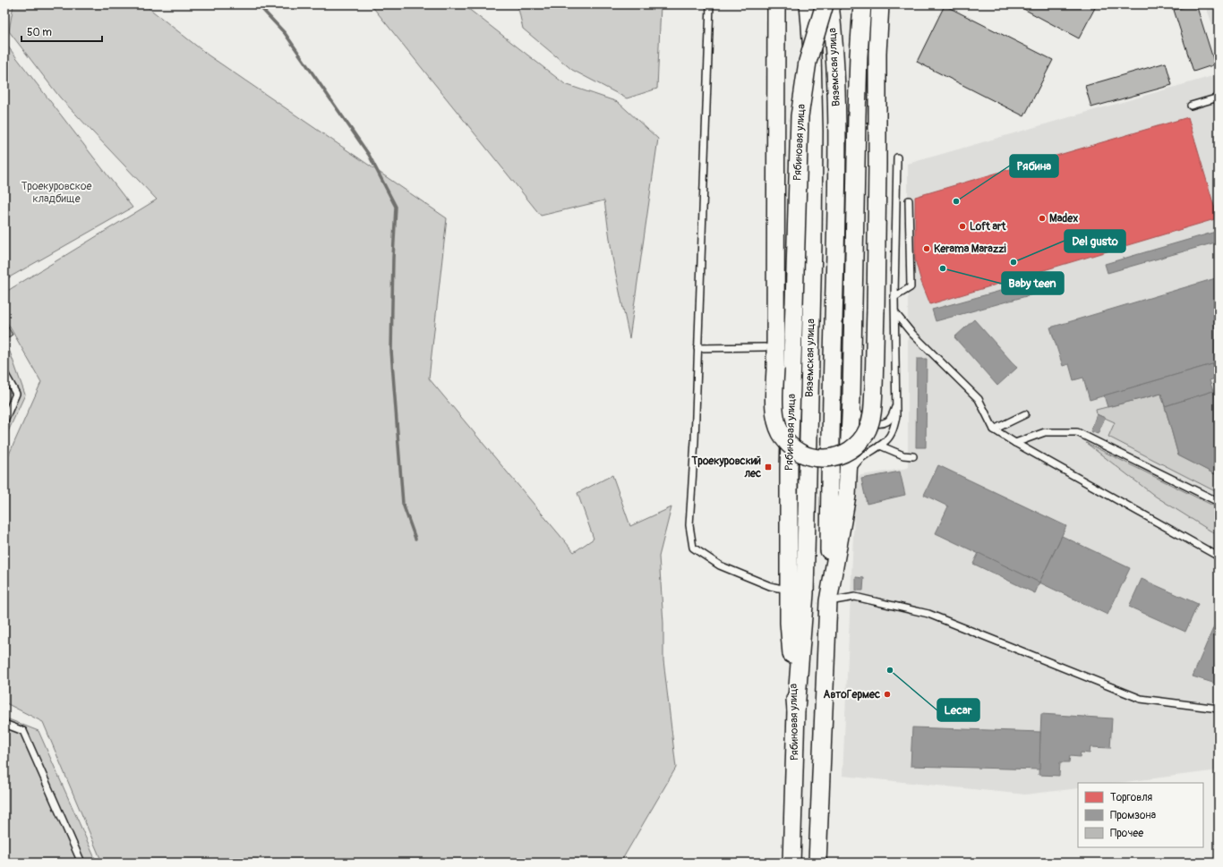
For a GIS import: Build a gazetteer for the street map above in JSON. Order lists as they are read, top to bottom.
{
  "streets": {
    "main road": ["Вяземская улица", "Рябиновая улица"]
  },
  "crossings": [
    ["Вяземская улица", "Рябиновая улица"]
  ],
  "parks": ["Троекуровское кладбище"],
  "places": {
    "other": [
      "Рябина",
      "Madex",
      "Loft art",
      "Kerama Marazzi",
      "Del gusto",
      "Baby teen",
      "Lecar",
      "АвтоГермес"
    ],
    "transit": ["Троекуровский лес"]
  },
  "legend": ["Торговля", "Промзона", "Прочее"],
  "scale_bar": "50 m"
}
